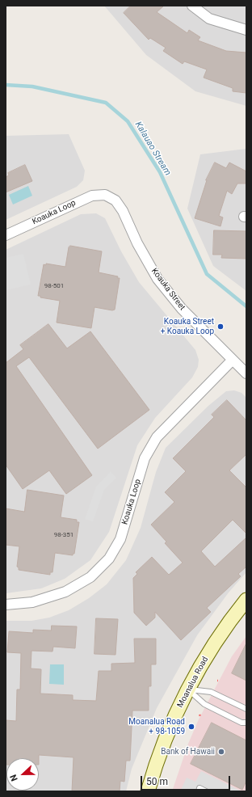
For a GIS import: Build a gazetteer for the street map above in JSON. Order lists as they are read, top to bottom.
{
  "streets": {
    "main road": ["Moanalua Road"],
    "street": ["Koauka Loop", "Koauka Street"]
  },
  "crossings": [
    ["Koauka Loop", "Koauka Street"]
  ],
  "water": ["Kalauao Stream"],
  "places": ["Koauka Street + Koauka Loop", "Moanalua Road + 98-1059", "Bank of Hawaii"],
  "house_numbers": ["98-501", "98-351"],
  "scale_bar": "50 m",
  "north": "left"
}
